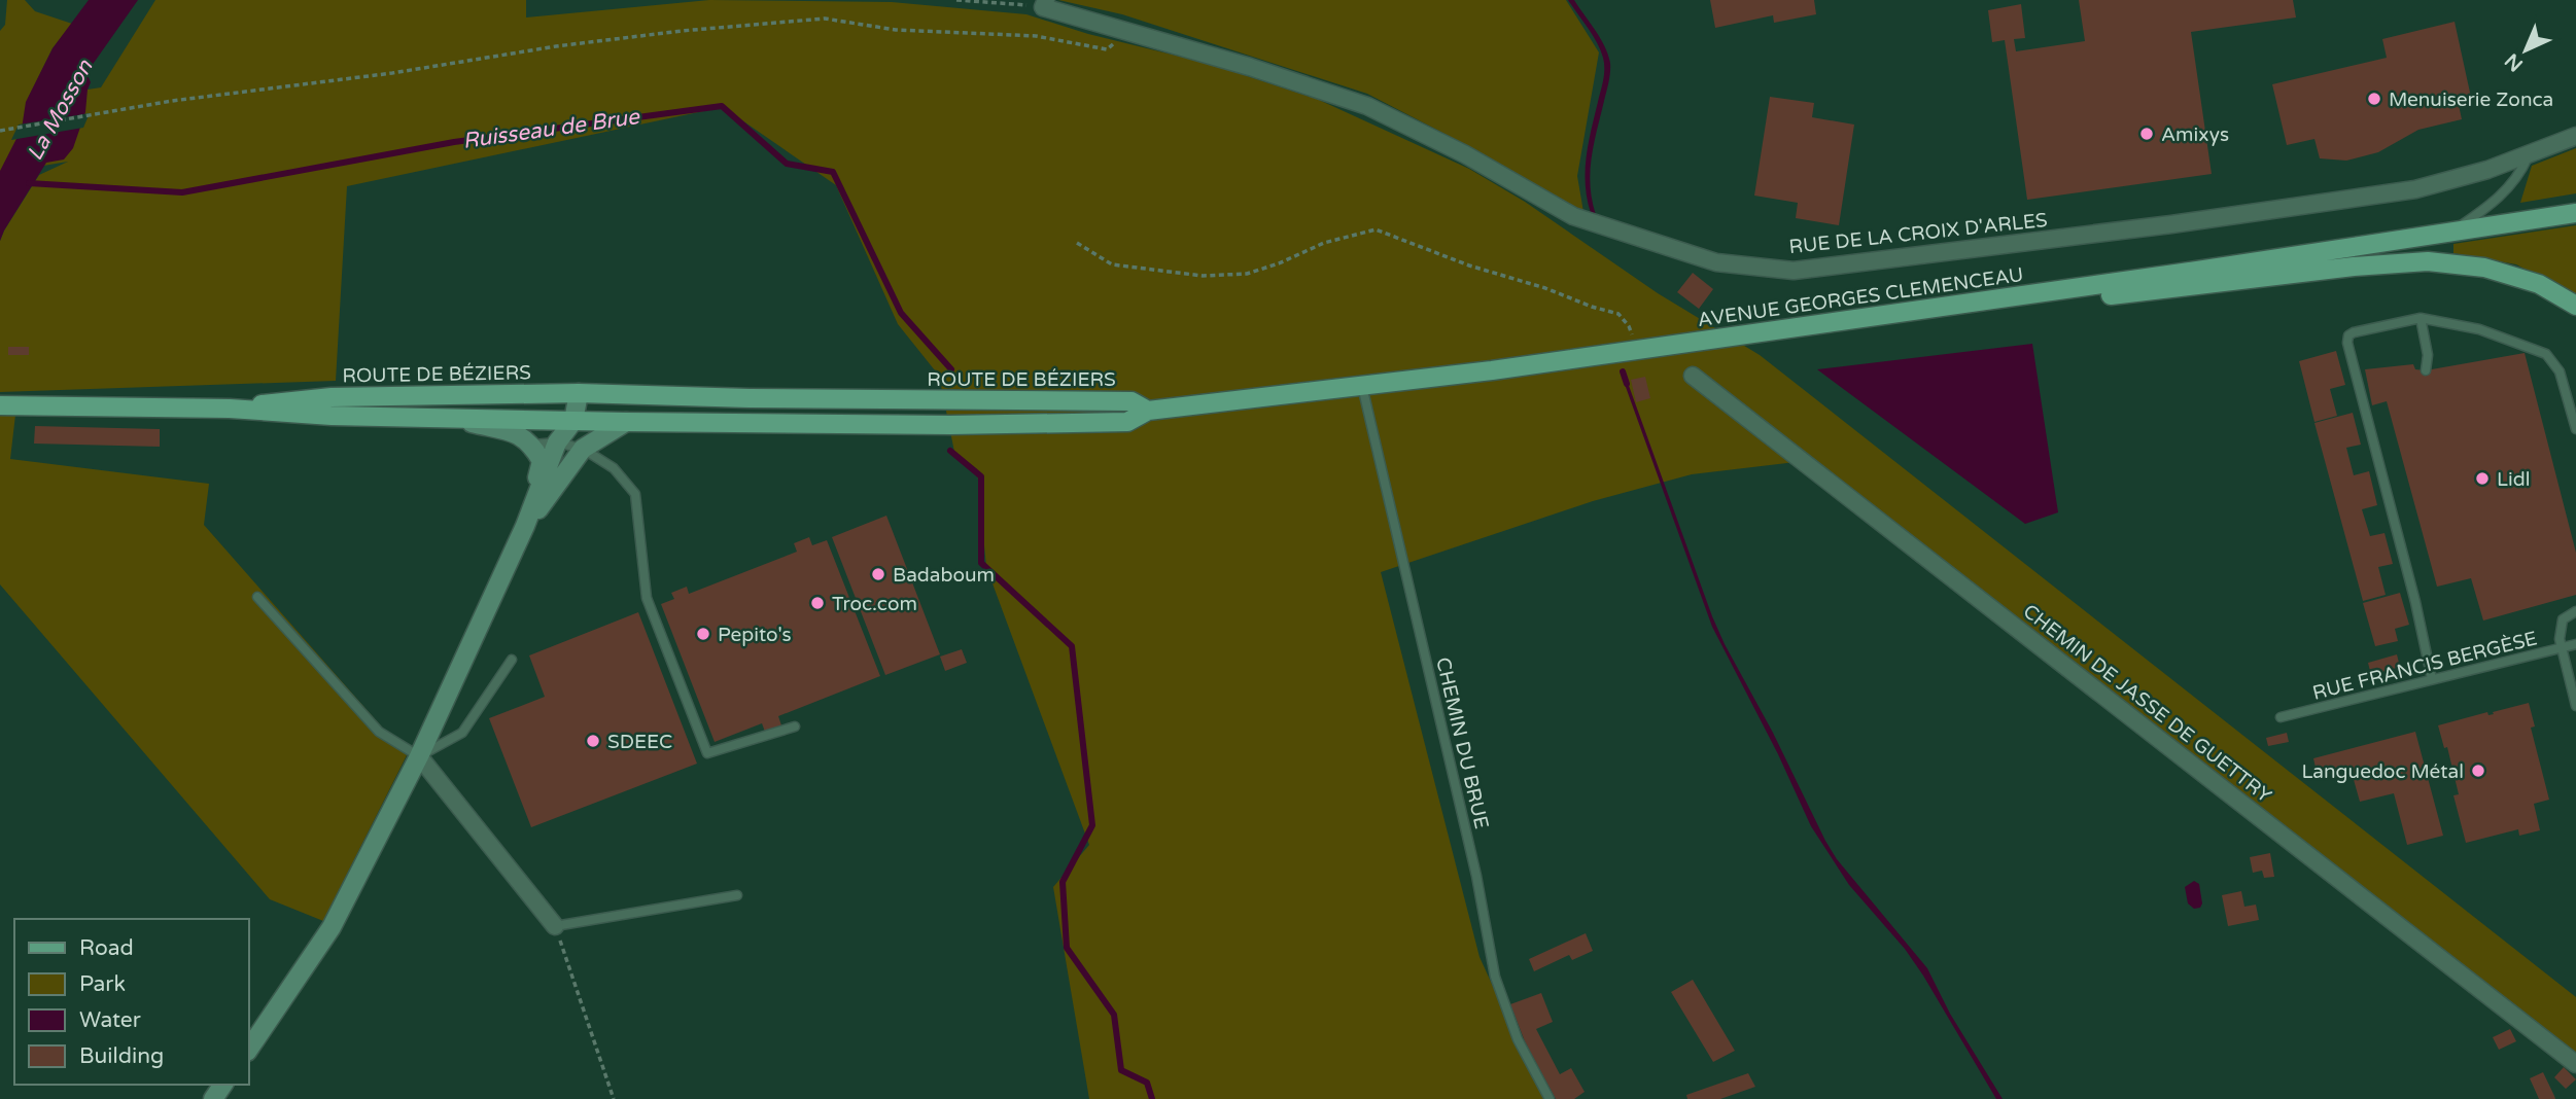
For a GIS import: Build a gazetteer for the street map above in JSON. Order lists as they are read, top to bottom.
{
  "streets": {
    "main road": ["AVENUE GEORGES CLEMENCEAU", "ROUTE DE BÉZIERS"],
    "street": ["RUE DE LA CROIX D'ARLES", "CHEMIN DE JASSE DE GUETTRY"],
    "lane": ["RUE FRANCIS BERGÈSE", "CHEMIN DU BRUE"]
  },
  "crossings": [
    ["AVENUE GEORGES CLEMENCEAU", "ROUTE DE BÉZIERS"],
    ["AVENUE GEORGES CLEMENCEAU", "CHEMIN DU BRUE"]
  ],
  "water": ["La Mosson", "Ruisseau de Brue"],
  "places": [
    "Menuiserie Zonca",
    "Amixys",
    "Lidl",
    "Badaboum",
    "Troc.com",
    "Pepito's",
    "SDEEC",
    "Languedoc Métal"
  ],
  "legend": [
    "Road",
    "Park",
    "Water",
    "Building"
  ],
  "north": "bottom left"
}
